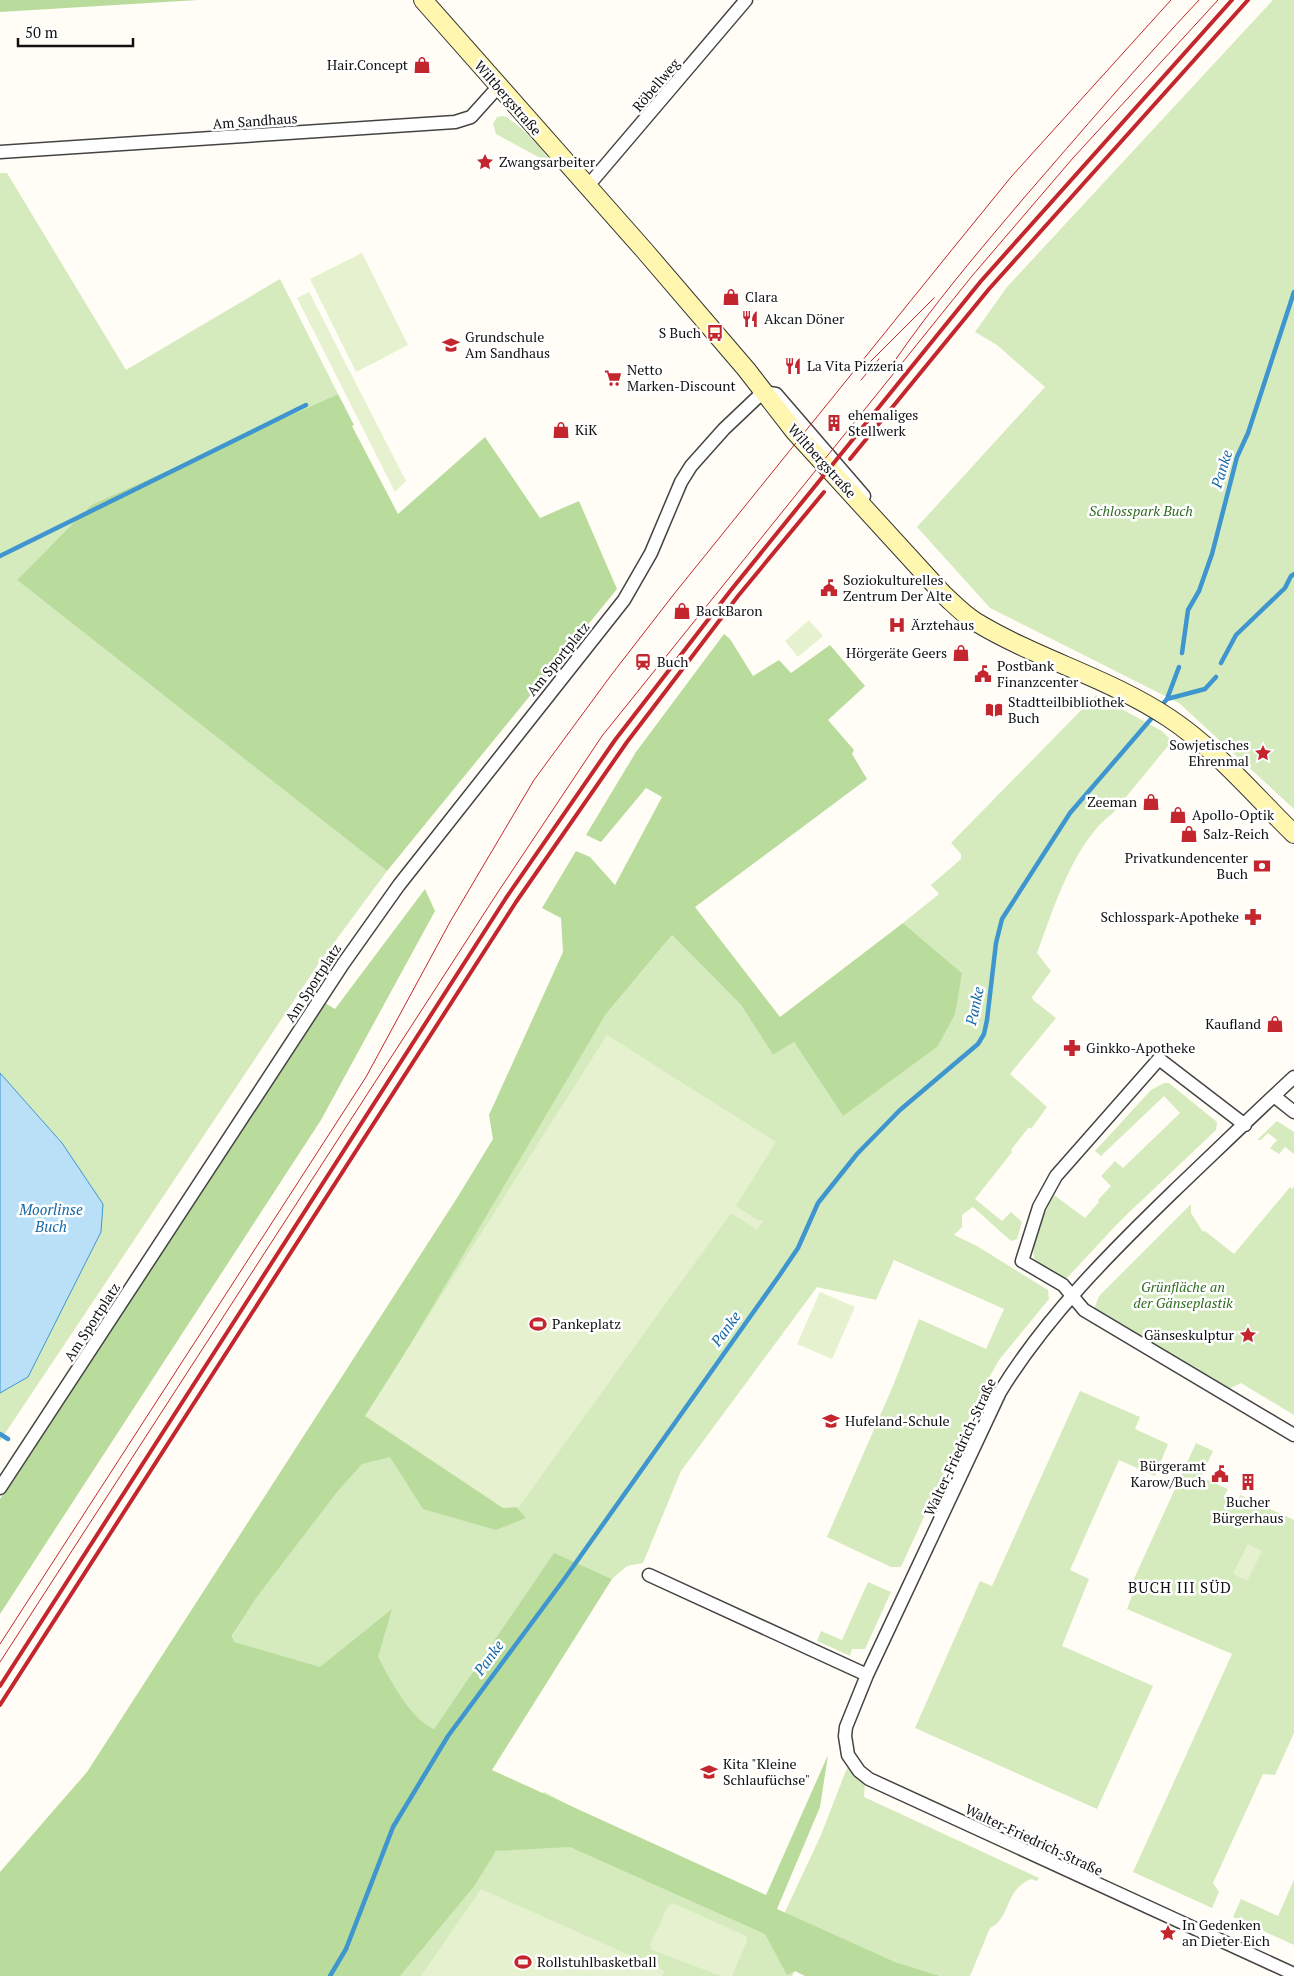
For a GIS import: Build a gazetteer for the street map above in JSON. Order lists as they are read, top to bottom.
{
  "streets": {
    "main road": ["Wiltbergstraße"],
    "street": [
      "Röbellweg",
      "Am Sandhaus",
      "Am Sportplatz",
      "Walter-Friedrich-Straße"
    ]
  },
  "crossings": [
    ["Röbellweg", "Wiltbergstraße"],
    ["Wiltbergstraße", "Am Sandhaus"],
    ["Wiltbergstraße", "Am Sportplatz"]
  ],
  "districts": ["BUCH III SÜD"],
  "water": ["Panke", "Moorlinse Buch"],
  "parks": ["Schlosspark Buch", "Grünfläche an der Gänseplastik"],
  "places": {
    "shop": [
      "Hair.Concept",
      "Clara",
      "KiK",
      "BackBaron",
      "Hörgeräte Geers",
      "Zeeman",
      "Apollo-Optik",
      "Salz-Reich",
      "Kaufland"
    ],
    "place": [
      "Zwangsarbeiter",
      "Sowjetisches Ehrenmal",
      "Gänseskulptur",
      "In Gedenken an Dieter Eich"
    ],
    "restaurant": ["Akcan Döner", "La Vita Pizzeria"],
    "bus stop": ["S Buch"],
    "school or university": ["Grundschule Am Sandhaus", "Hufeland-Schule", "Kita \"Kleine Schlaufüchse\""],
    "supermarket": ["Netto Marken-Discount"],
    "building": ["ehemaliges Stellwerk", "Bucher Bürgerhaus"],
    "public building": ["Soziokulturelles Zentrum Der Alte", "Postbank Finanzcenter", "Bürgeramt Karow/Buch"],
    "hospital": ["Ärztehaus"],
    "station": ["Buch"],
    "library": ["Stadtteilbibliothek Buch"],
    "bank": ["Privatkundencenter Buch"],
    "pharmacy": ["Schlosspark-Apotheke", "Ginkko-Apotheke"],
    "sports": ["Pankeplatz", "Rollstuhlbasketball"]
  },
  "scale_bar": "50 m"
}
